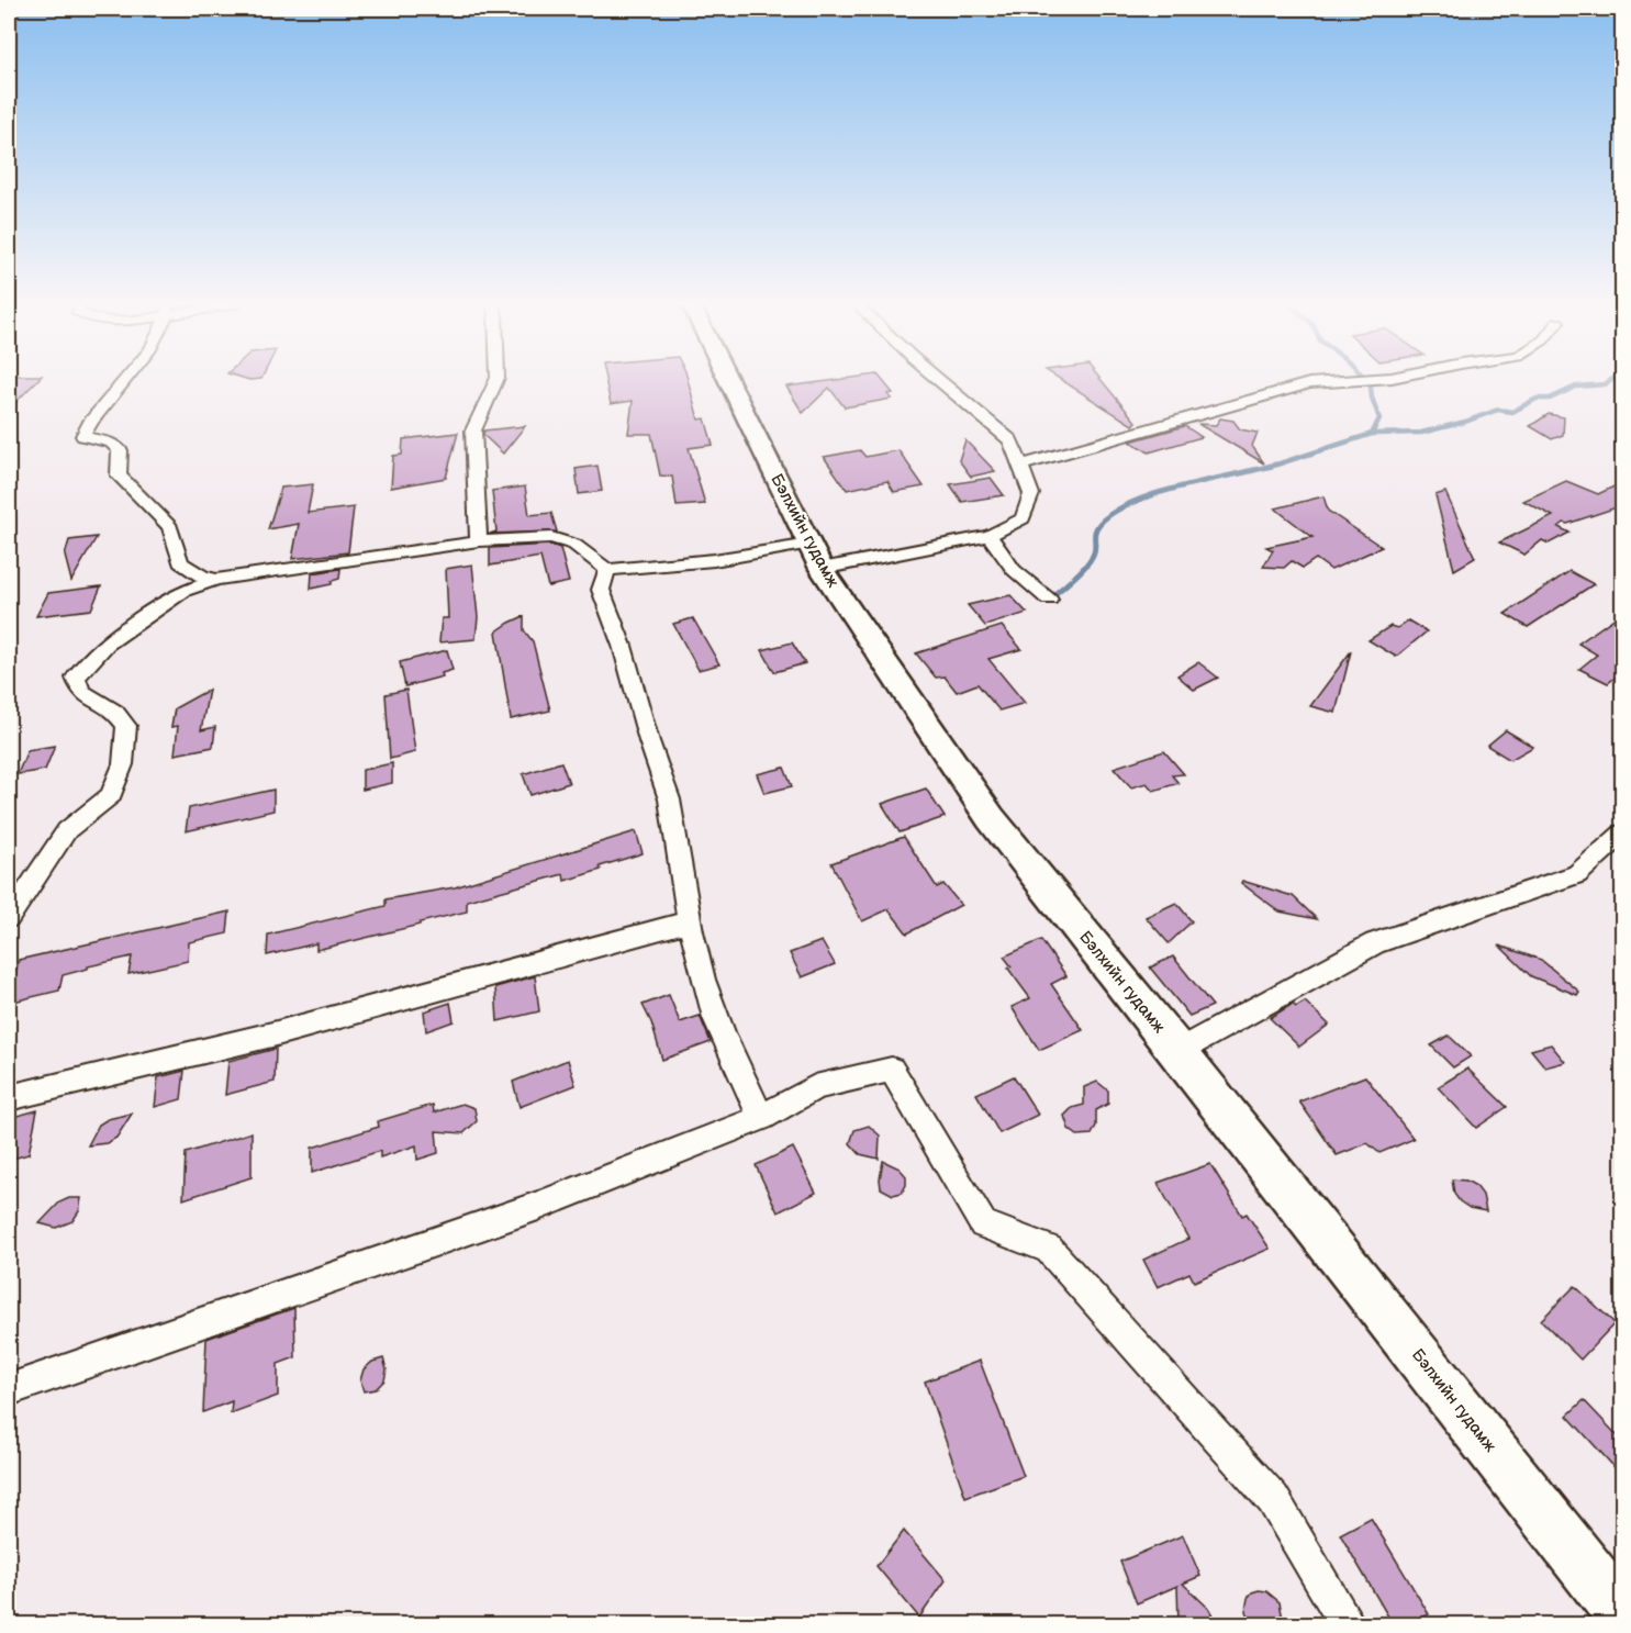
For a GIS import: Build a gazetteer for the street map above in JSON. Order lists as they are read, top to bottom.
{
  "streets": {
    "main road": ["Бэлхийн гудамж"]
  }
}
